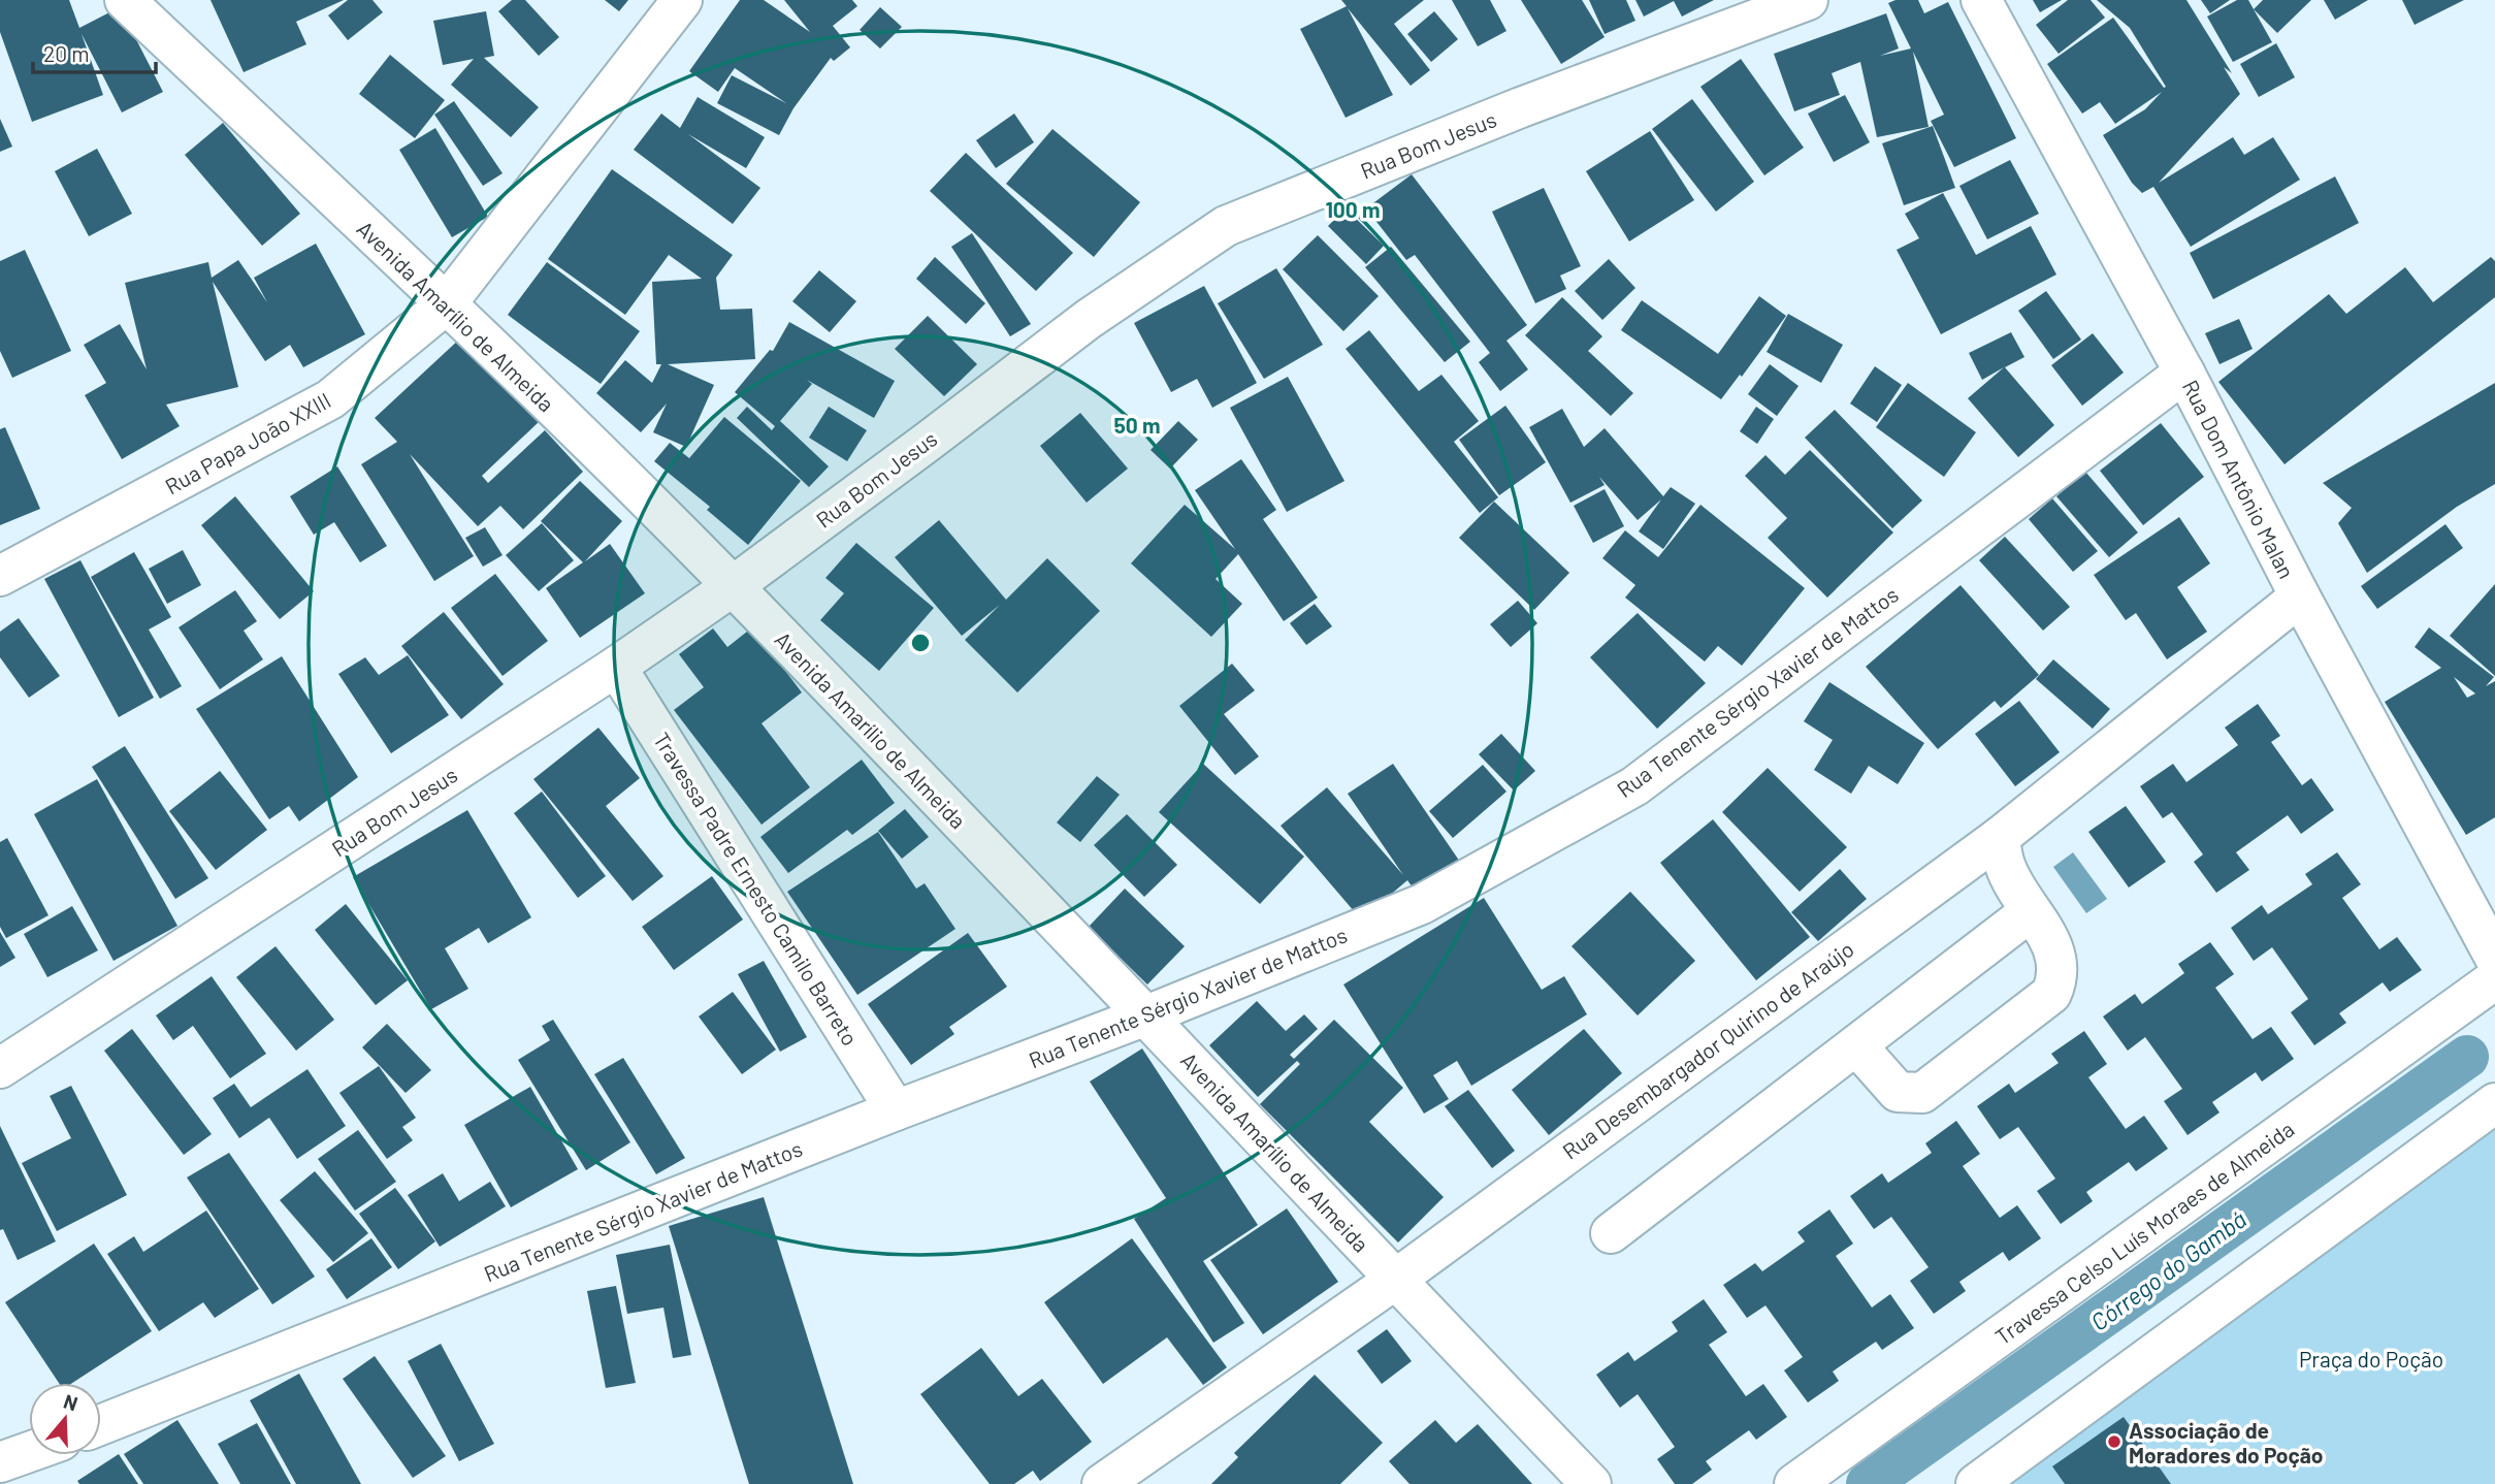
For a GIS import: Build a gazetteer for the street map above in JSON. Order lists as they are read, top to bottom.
{
  "streets": {
    "street": [
      "Rua Bom Jesus",
      "Avenida Amarílio de Almeida",
      "Rua Papa João XXIII",
      "Rua Dom Antônio Malan",
      "Rua Tenente Sérgio Xavier de Mattos",
      "Travessa Padre Ernesto Camilo Barreto",
      "Rua Desembargador Quirino de Araújo",
      "Travessa Celso Luís Moraes de Almeida"
    ]
  },
  "crossings": [
    ["Rua Bom Jesus", "Avenida Amarílio de Almeida"],
    ["Rua Bom Jesus", "Travessa Padre Ernesto Camilo Barreto"],
    ["Avenida Amarílio de Almeida", "Rua Papa João XXIII"],
    ["Avenida Amarílio de Almeida", "Rua Tenente Sérgio Xavier de Mattos"],
    ["Avenida Amarílio de Almeida", "Rua Desembargador Quirino de Araújo"],
    ["Rua Dom Antônio Malan", "Rua Tenente Sérgio Xavier de Mattos"],
    ["Rua Dom Antônio Malan", "Rua Desembargador Quirino de Araújo"],
    ["Rua Tenente Sérgio Xavier de Mattos", "Travessa Padre Ernesto Camilo Barreto"]
  ],
  "water": ["Córrego do Gambá"],
  "parks": ["Praça do Poção"],
  "places": ["Associação de Moradores do Poção"],
  "scale_bar": "20 m",
  "north": "top",
  "rings": ["100 m", "50 m"]
}
